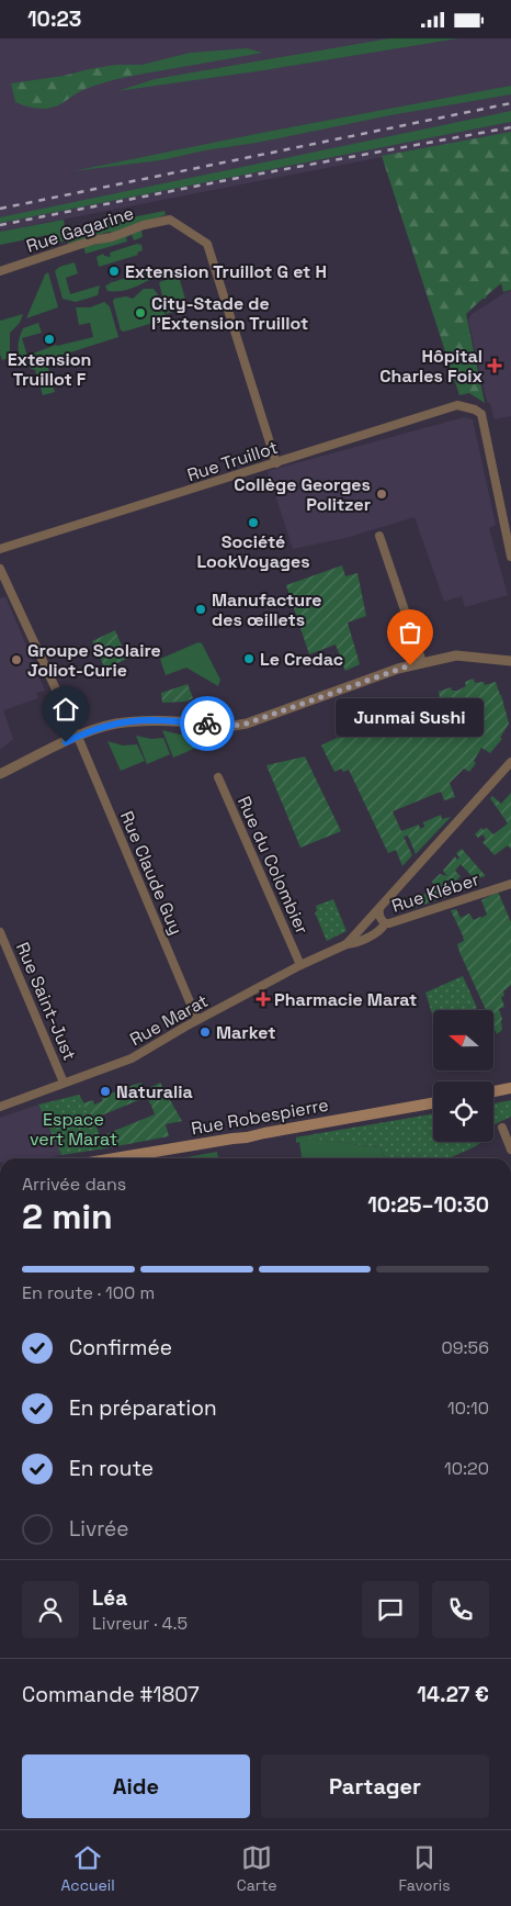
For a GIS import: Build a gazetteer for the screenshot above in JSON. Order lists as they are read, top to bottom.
{
  "streets": {
    "main road": ["Rue Robespierre"],
    "street": [
      "Rue Gagarine",
      "Rue Truillot",
      "Rue du Colombier",
      "Rue Claude Guy",
      "Rue Kléber",
      "Rue Saint-Just",
      "Rue Marat"
    ]
  },
  "crossings": [
    ["Rue Gagarine", "Rue Truillot"],
    ["Rue du Colombier", "Rue Marat"],
    ["Rue Claude Guy", "Rue Marat"],
    ["Rue Kléber", "Rue Marat"],
    ["Rue Saint-Just", "Rue Marat"]
  ],
  "parks": ["Espace vert Marat"],
  "places": {
    "other": [
      "Extension Truillot G et H",
      "City-Stade de l'Extension Truillot",
      "Extension Truillot F",
      "Collège Georges Politzer",
      "Société LookVoyages",
      "Manufacture des œillets",
      "Le Credac",
      "Groupe Scolaire Joliot-Curie",
      "Junmai Sushi",
      "Market",
      "Naturalia"
    ],
    "health": ["Hôpital Charles Foix", "Pharmacie Marat"]
  },
  "north": "left",
  "page": {
    "status": "10:23",
    "bubble": "Junmai Sushi",
    "heading": ["2 min", "Arrivée dans", "10:25–10:30"],
    "panel": [
      "Léa",
      "Livreur · 4.5",
      "Commande #1807",
      "14.27 €"
    ],
    "bar": "En route · 100 m",
    "list": [
      ["Confirmée", "09:56"],
      ["En préparation", "10:10"],
      ["En route", "10:20"],
      "Livrée"
    ],
    "buttons": ["Aide", "Partager"],
    "tabs": ["Accueil", "Carte", "Favoris"]
  }
}
